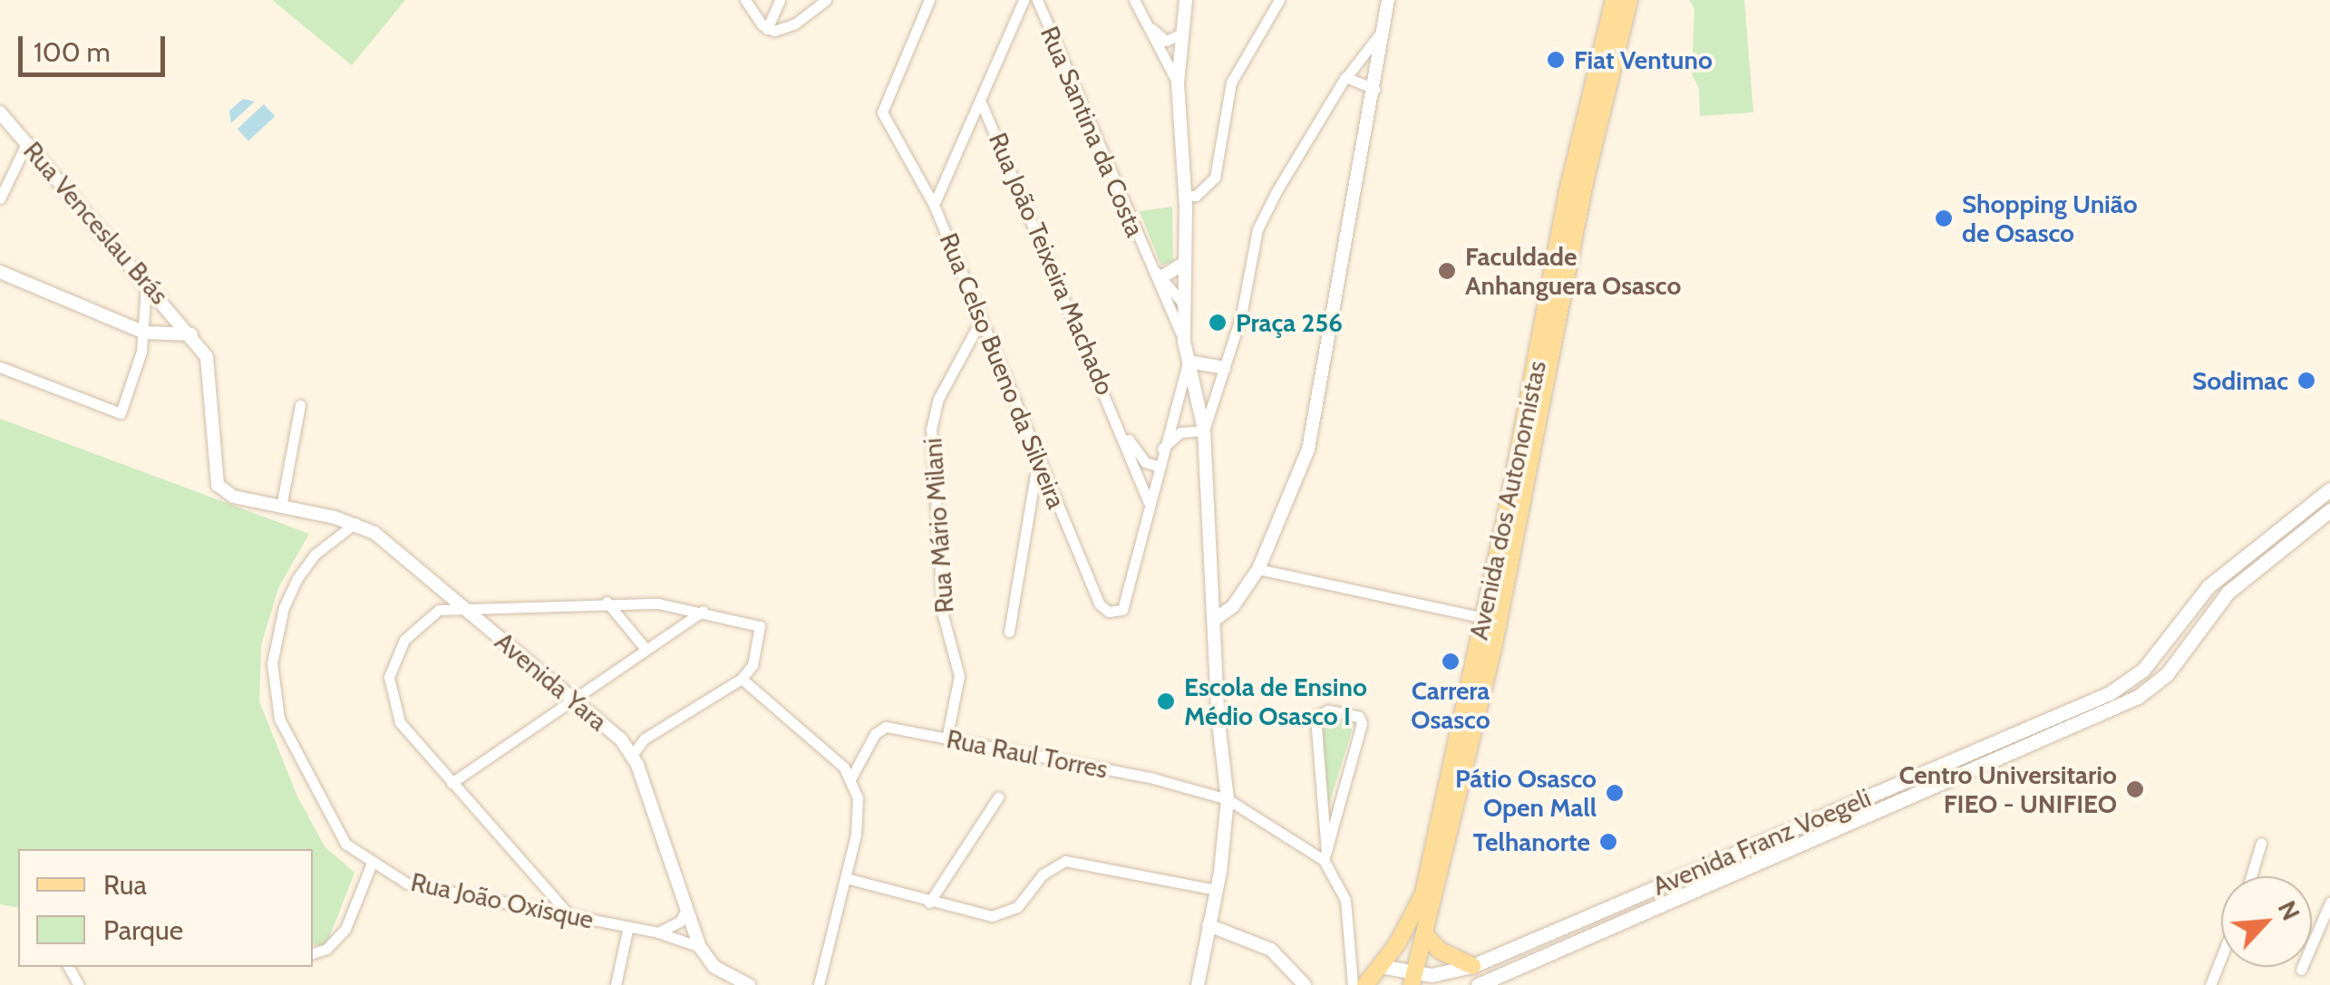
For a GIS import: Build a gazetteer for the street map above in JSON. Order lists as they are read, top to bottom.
{
  "streets": {
    "main road": ["Avenida dos Autonomistas", "Avenida Franz Voegeli"],
    "street": [
      "Rua Santina da Costa",
      "Rua Venceslau Brás",
      "Rua João Teixeira Machado",
      "Rua Celso Bueno da Silveira",
      "Rua Mário Milani",
      "Avenida Yara",
      "Rua Raul Torres",
      "Rua João Oxisque"
    ]
  },
  "crossings": [
    ["Rua Venceslau Brás", "Avenida Yara"],
    ["Rua João Teixeira Machado", "Rua Celso Bueno da Silveira"],
    ["Rua Celso Bueno da Silveira", "Rua Mário Milani"],
    ["Avenida dos Autonomistas", "Avenida Franz Voegeli"],
    ["Rua Mário Milani", "Rua Raul Torres"],
    ["Avenida Yara", "Rua João Oxisque"]
  ],
  "places": [
    "Fiat Ventuno",
    "Shopping União de Osasco",
    "Faculdade Anhanguera Osasco",
    "Praça 256",
    "Sodimac",
    "Carrera Osasco",
    "Escola de Ensino Médio Osasco I",
    "Centro Universitario FIEO - UNIFIEO",
    "Pátio Osasco Open Mall",
    "Telhanorte"
  ],
  "legend": ["Rua", "Parque"],
  "scale_bar": "100 m",
  "north": "top right"
}
